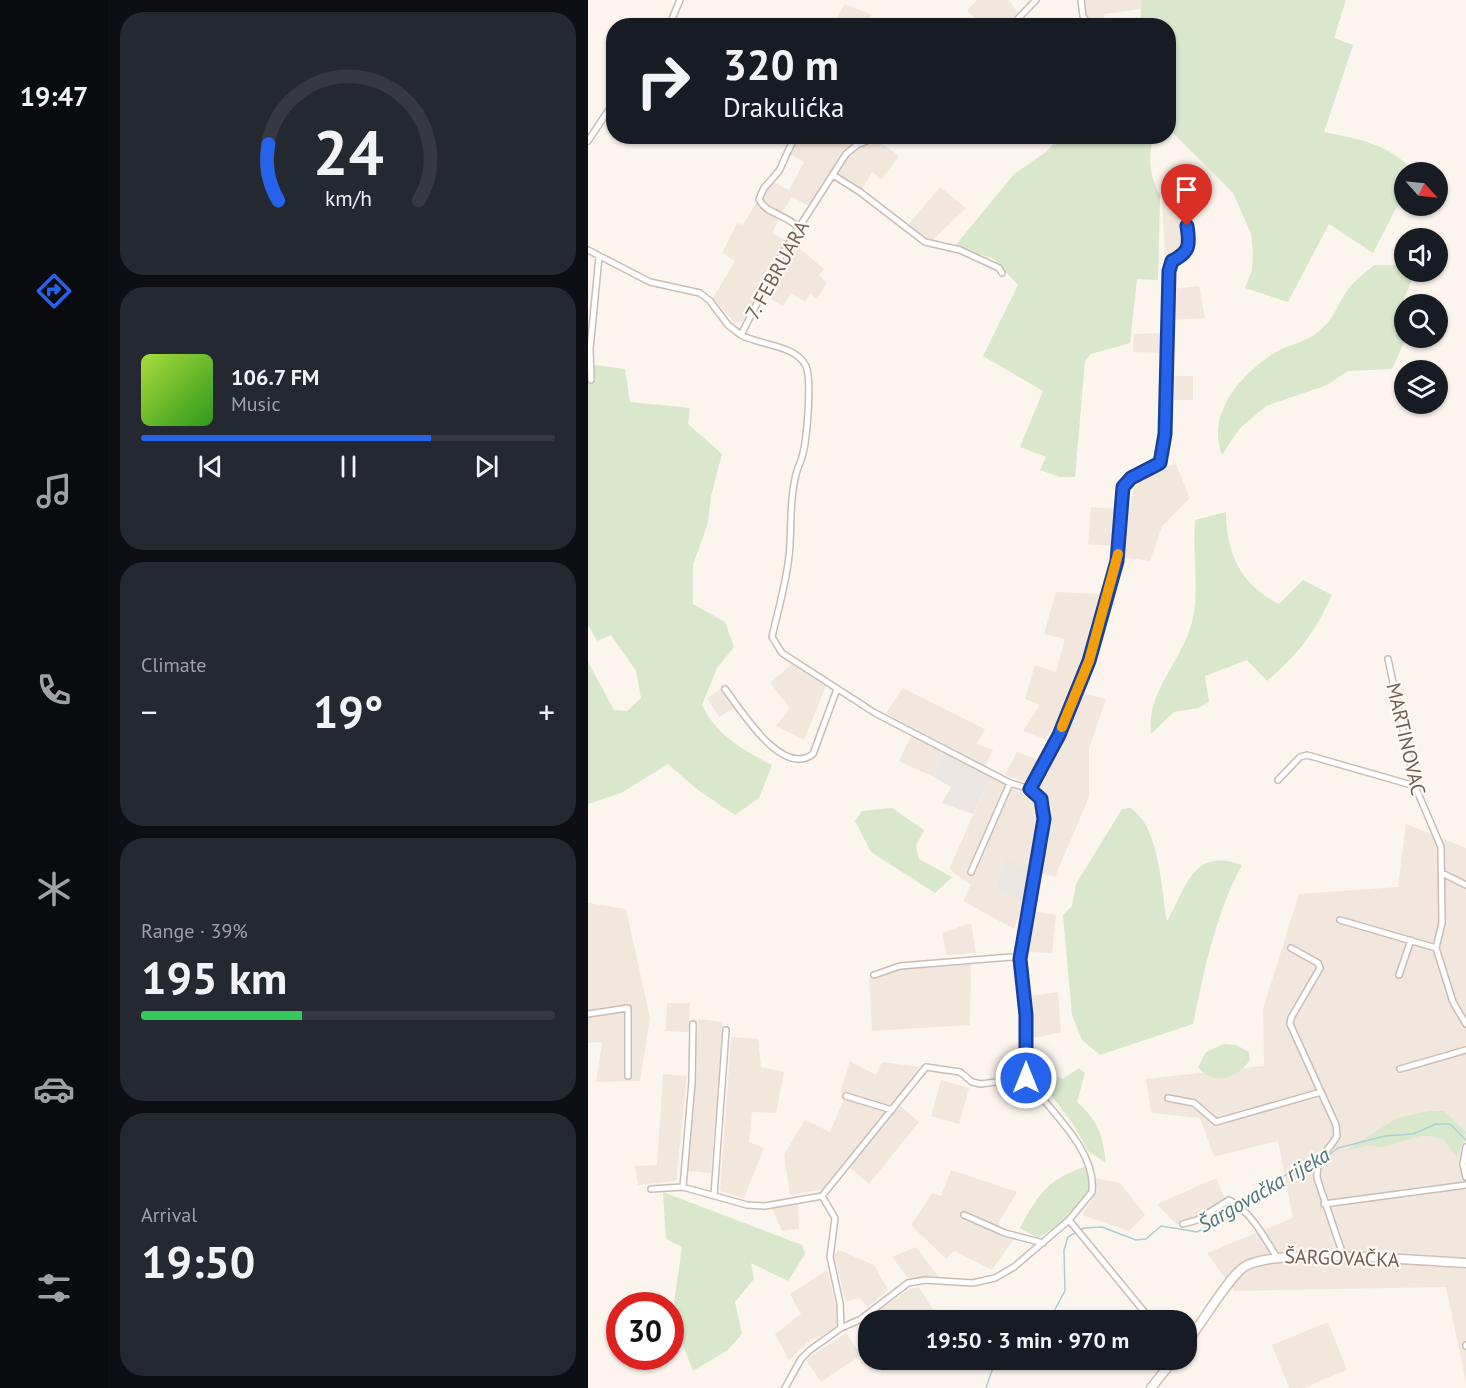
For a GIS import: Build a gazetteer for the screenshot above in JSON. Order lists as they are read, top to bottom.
{
  "streets": {
    "street": ["7. FEBRUARA", "MARTINOVAC", "ŠARGOVAČKA"]
  },
  "water": ["Šargovačka rijeka"],
  "north": "bottom right",
  "page": {
    "tabs": "19:47",
    "turn": ["320 m", "Drakulićka"],
    "song": ["106.7 FM", "Music"],
    "tile": [
      "Climate",
      ["Range · 39%", "195 km"],
      ["Arrival", "19:50"]
    ],
    "heat": ["−", "19°", "+"],
    "limit": "30",
    "trip": "19:50 · 3 min · 970 m",
    "gauge": ["24", "km/h"]
  }
}
